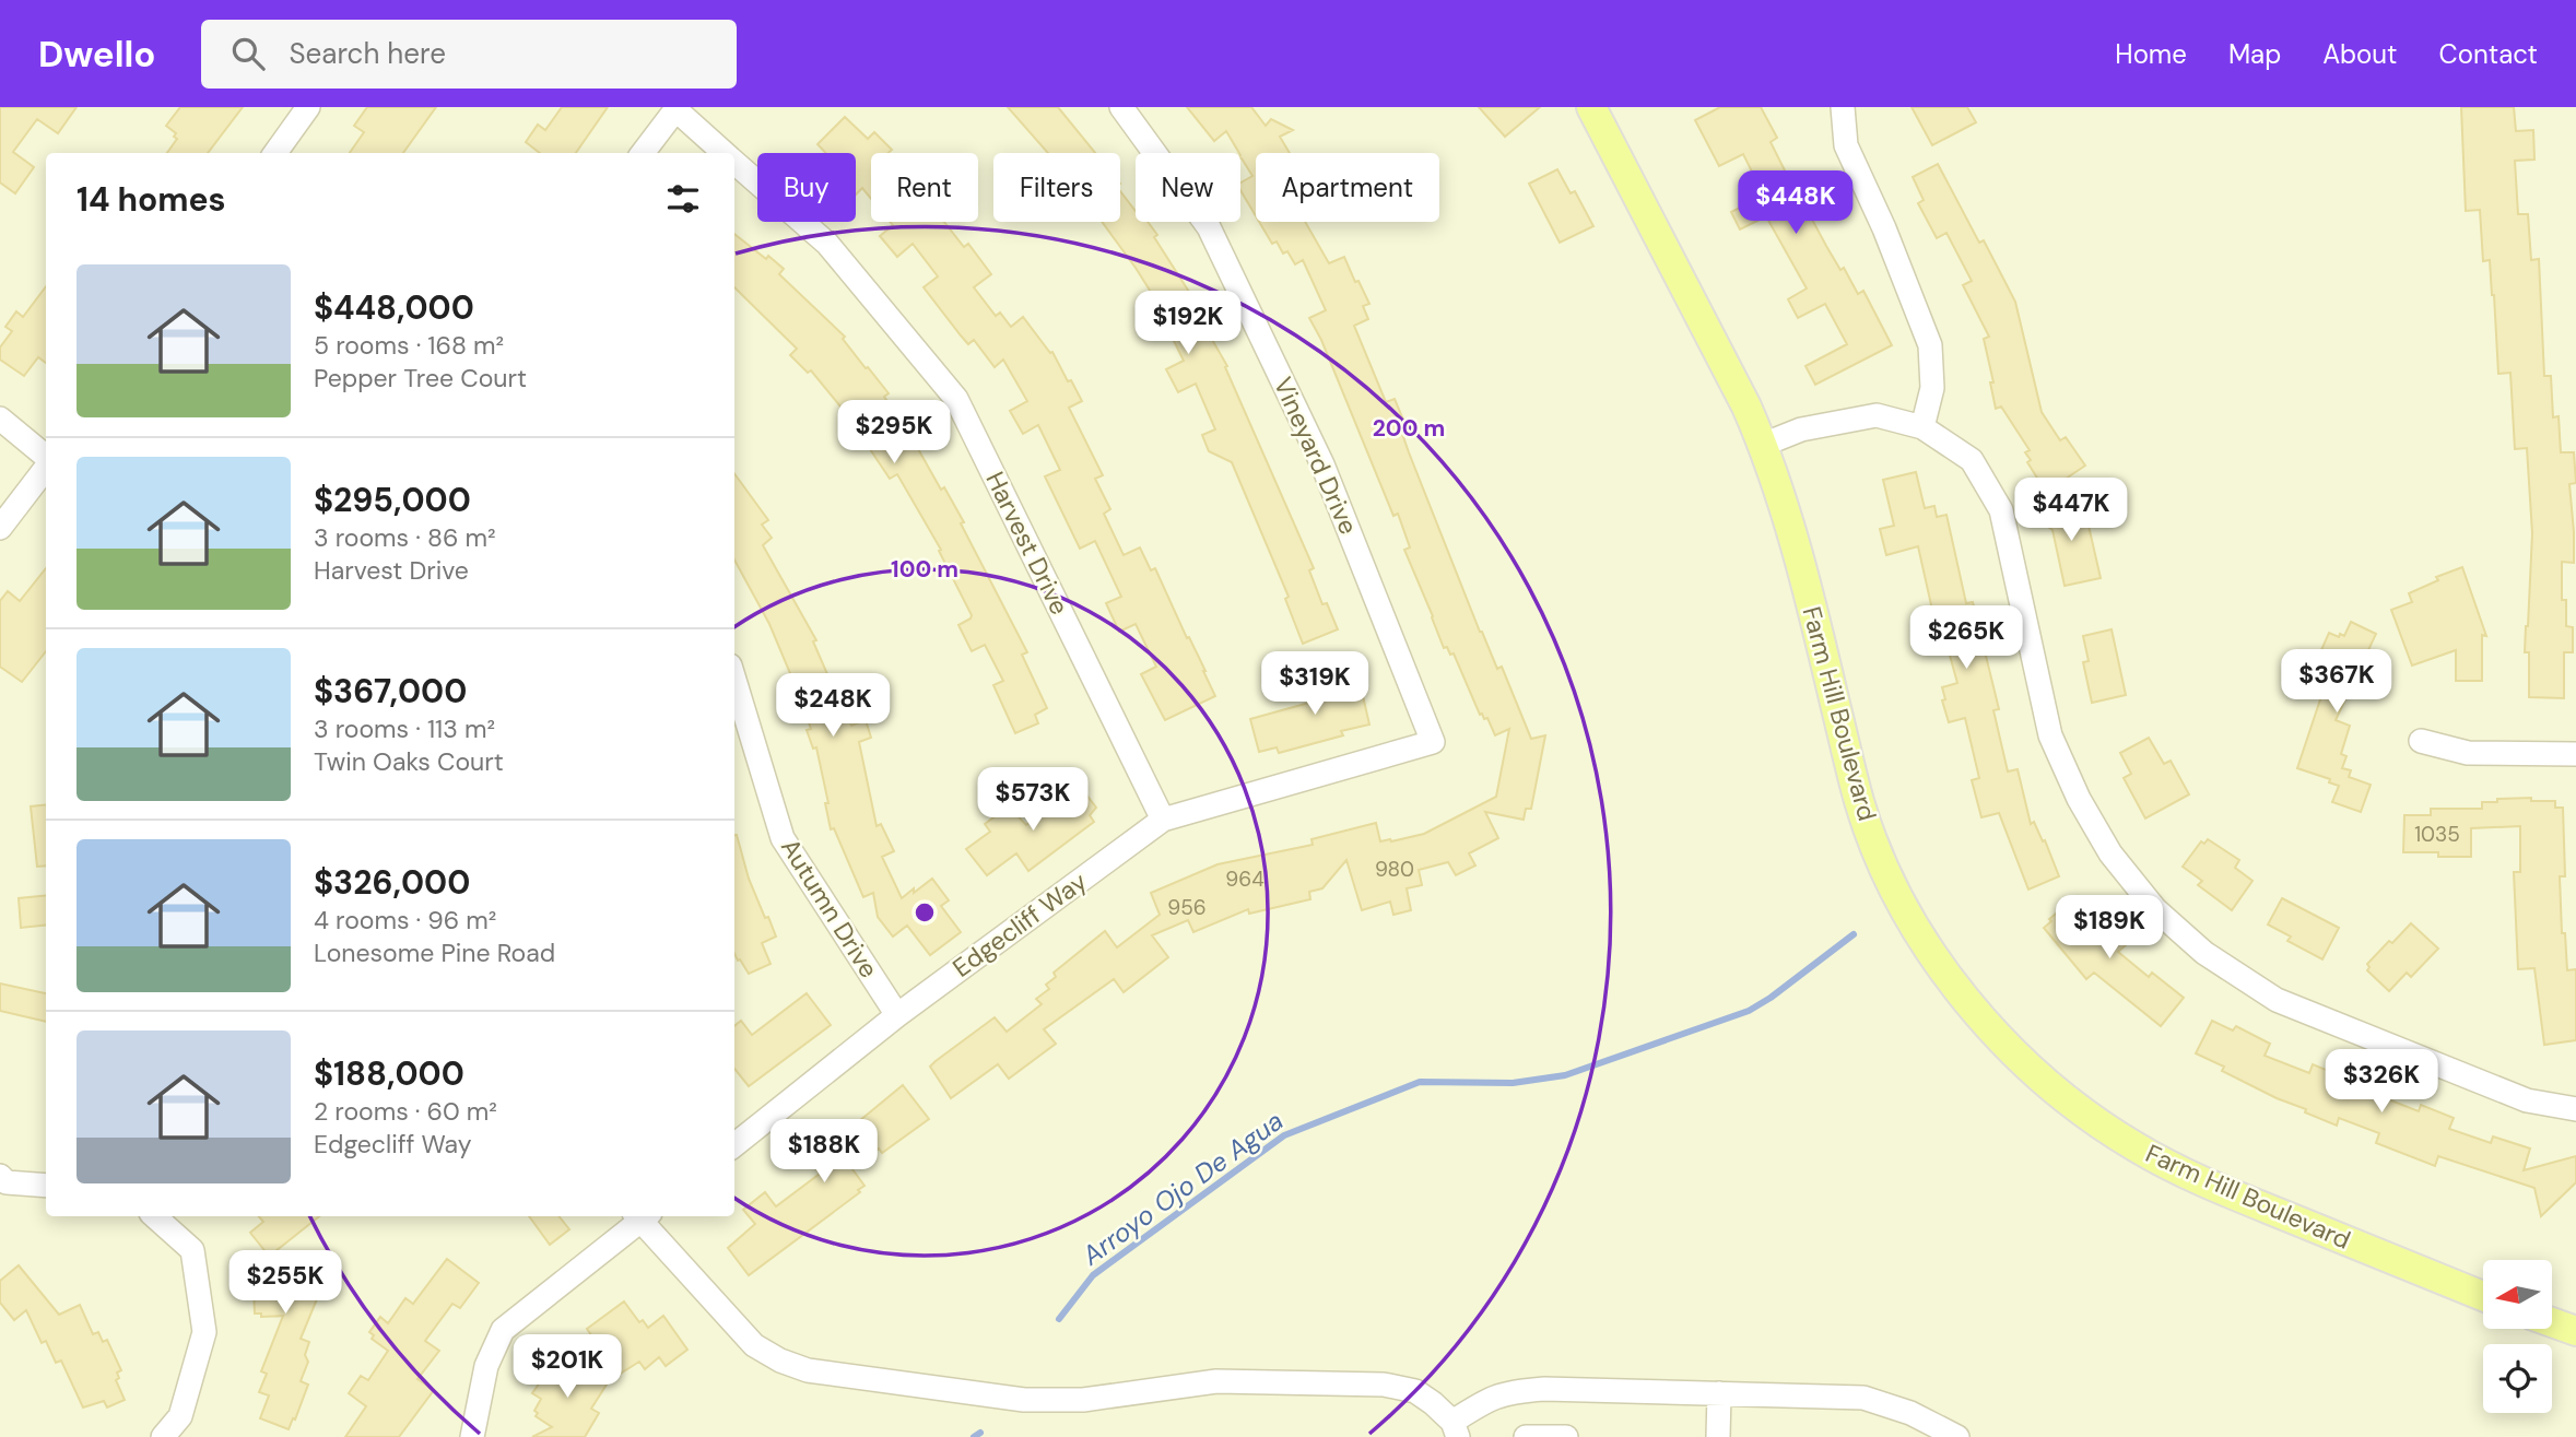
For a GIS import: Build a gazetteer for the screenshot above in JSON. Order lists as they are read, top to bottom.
{
  "streets": {
    "main road": ["Farm Hill Boulevard"],
    "street": [
      "Vineyard Drive",
      "Harvest Drive",
      "Autumn Drive",
      "Edgecliff Way"
    ]
  },
  "crossings": [
    ["Vineyard Drive", "Edgecliff Way"],
    ["Harvest Drive", "Edgecliff Way"],
    ["Autumn Drive", "Edgecliff Way"]
  ],
  "water": ["Arroyo Ojo De Agua"],
  "house_numbers": [
    "1035",
    "980",
    "964",
    "956"
  ],
  "north": "left",
  "page": {
    "header": "Dwello",
    "search": "Search here",
    "nav": [
      "Home",
      "Map",
      "About",
      "Contact"
    ],
    "chip": [
      "Buy",
      "Rent",
      "Filters",
      "New",
      "Apartment"
    ],
    "heading": "14 homes",
    "price": [
      "$448K",
      "$192K",
      "$295K",
      "$447K",
      "$265K",
      "$367K",
      "$319K",
      "$248K",
      "$573K",
      "$189K",
      "$326K",
      "$188K",
      "$255K",
      "$201K"
    ],
    "list": [
      {
        "name": "$448,000",
        "note": "5 rooms · 168 m² · Pepper Tree Court"
      },
      {
        "name": "$295,000",
        "note": "3 rooms · 86 m² · Harvest Drive"
      },
      {
        "name": "$367,000",
        "note": "3 rooms · 113 m² · Twin Oaks Court"
      },
      {
        "name": "$326,000",
        "note": "4 rooms · 96 m² · Lonesome Pine Road"
      },
      {
        "name": "$188,000",
        "note": "2 rooms · 60 m² · Edgecliff Way"
      }
    ]
  },
  "rings": ["200 m", "100 m"]
}
